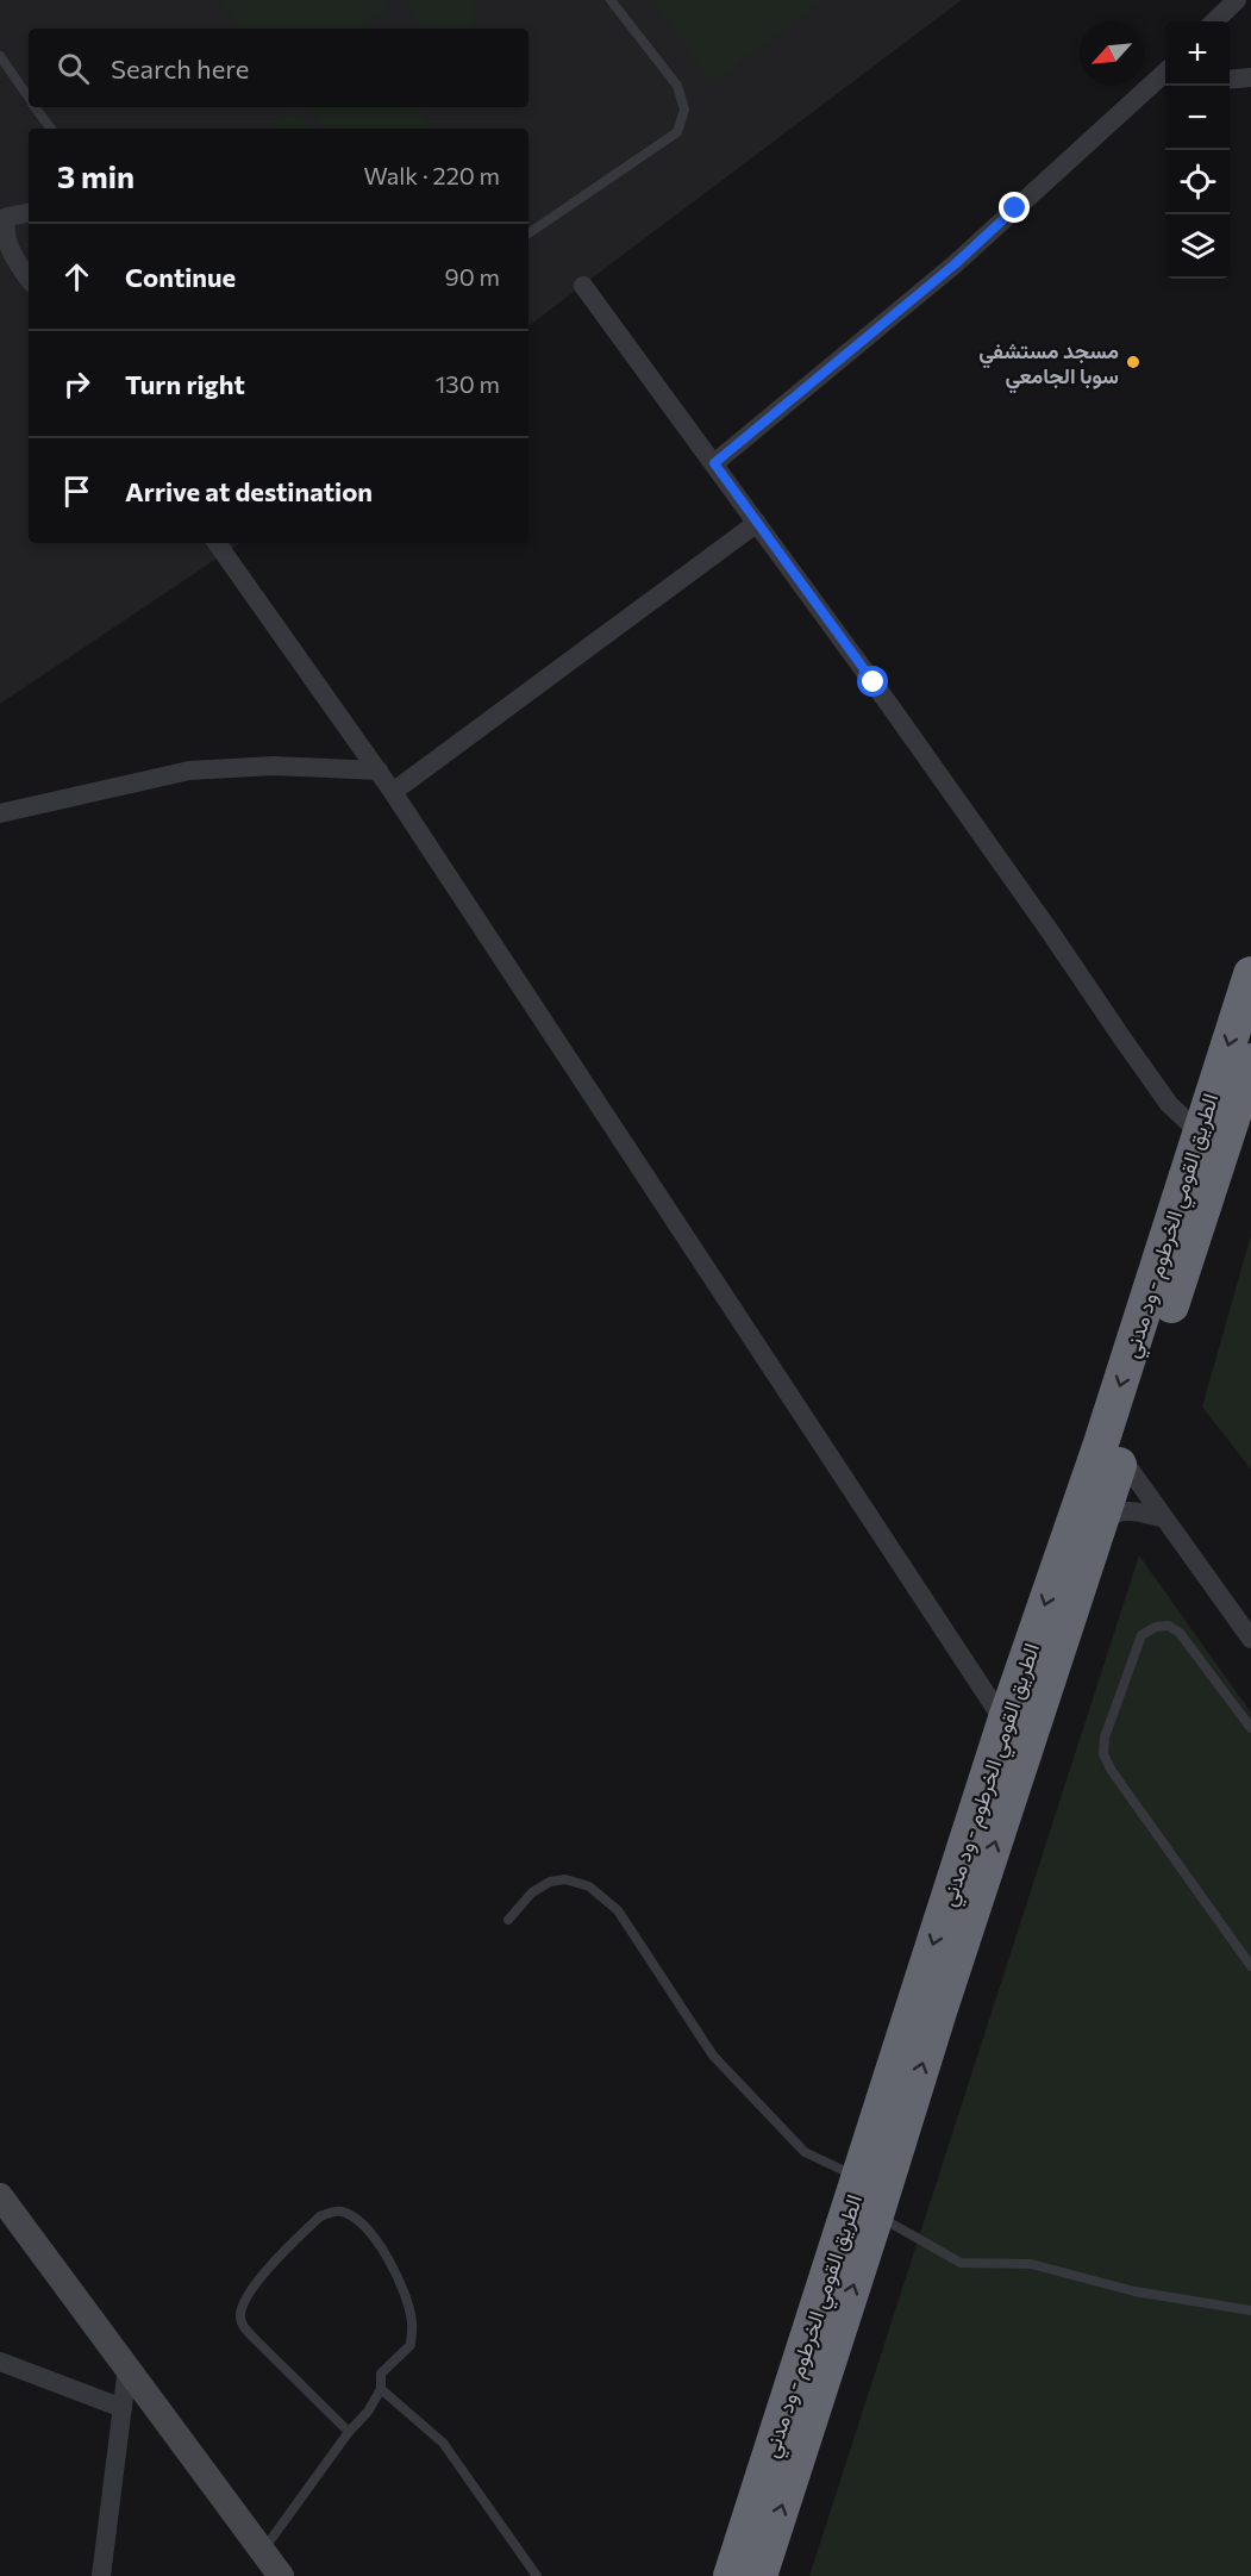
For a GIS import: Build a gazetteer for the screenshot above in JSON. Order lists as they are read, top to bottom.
{
  "streets": {
    "highway": ["الطريق القومي الخرطوم - ود مدني"]
  },
  "places": ["مسجد مستشفي سوبا الجامعي"],
  "north": "bottom left",
  "page": {
    "map_buttons": ["+", "−"],
    "search": "Search here",
    "heading": ["3 min", "Walk · 220 m"],
    "list": [
      ["Continue", "90 m"],
      ["Turn right", "130 m"],
      "Arrive at destination"
    ]
  }
}
